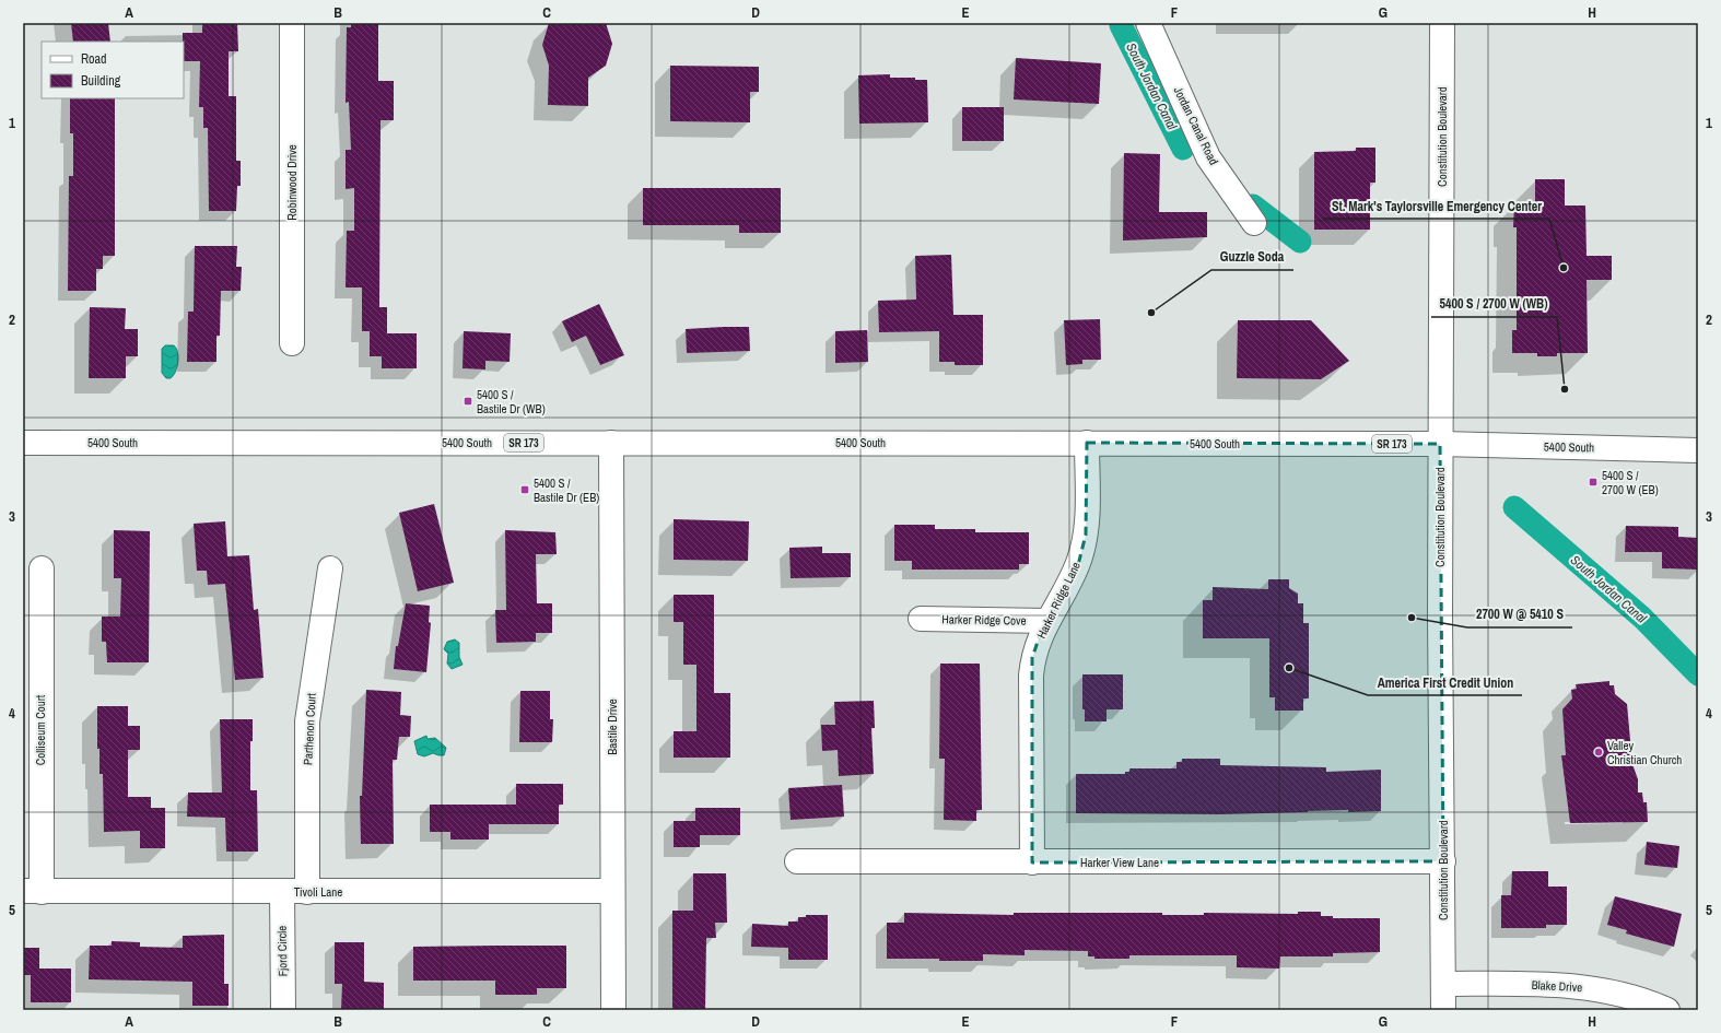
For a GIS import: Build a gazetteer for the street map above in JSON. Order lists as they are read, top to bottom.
{
  "streets": {
    "street": [
      "Jordan Canal Road",
      "Constitution Boulevard",
      "Robinwood Drive",
      "5400 South",
      "SR 173",
      "Harker Ridge Lane",
      "Harker Ridge Cove",
      "Bastile Drive",
      "Parthenon Court",
      "Colliseum Court",
      "Harker View Lane",
      "Tivoli Lane",
      "Fjord Circle",
      "Blake Drive"
    ]
  },
  "crossings": [
    ["Constitution Boulevard", "5400 South"],
    ["Constitution Boulevard", "Harker View Lane"],
    ["Constitution Boulevard", "Blake Drive"],
    ["5400 South", "Harker Ridge Lane"],
    ["5400 South", "Bastile Drive"],
    ["Harker Ridge Lane", "Harker Ridge Cove"],
    ["Harker Ridge Lane", "Harker View Lane"],
    ["Bastile Drive", "Tivoli Lane"],
    ["Parthenon Court", "Tivoli Lane"],
    ["Colliseum Court", "Tivoli Lane"],
    ["Tivoli Lane", "Fjord Circle"]
  ],
  "water": ["South Jordan Canal"],
  "places": {
    "other": [
      "St. Mark's Taylorsville Emergency Center",
      "Guzzle Soda",
      "5400 S / 2700 W (WB)",
      "2700 W @ 5410 S",
      "America First Credit Union",
      "Valley Christian Church"
    ],
    "transit": ["5400 S / Bastile Dr (WB)", "5400 S / 2700 W (EB)", "5400 S / Bastile Dr (EB)"]
  },
  "legend": ["Road", "Building"],
  "grid": {
    "columns": [
      "A",
      "B",
      "C",
      "D",
      "E",
      "F",
      "G",
      "H"
    ],
    "rows": [
      "1",
      "2",
      "3",
      "4",
      "5"
    ]
  }
}
